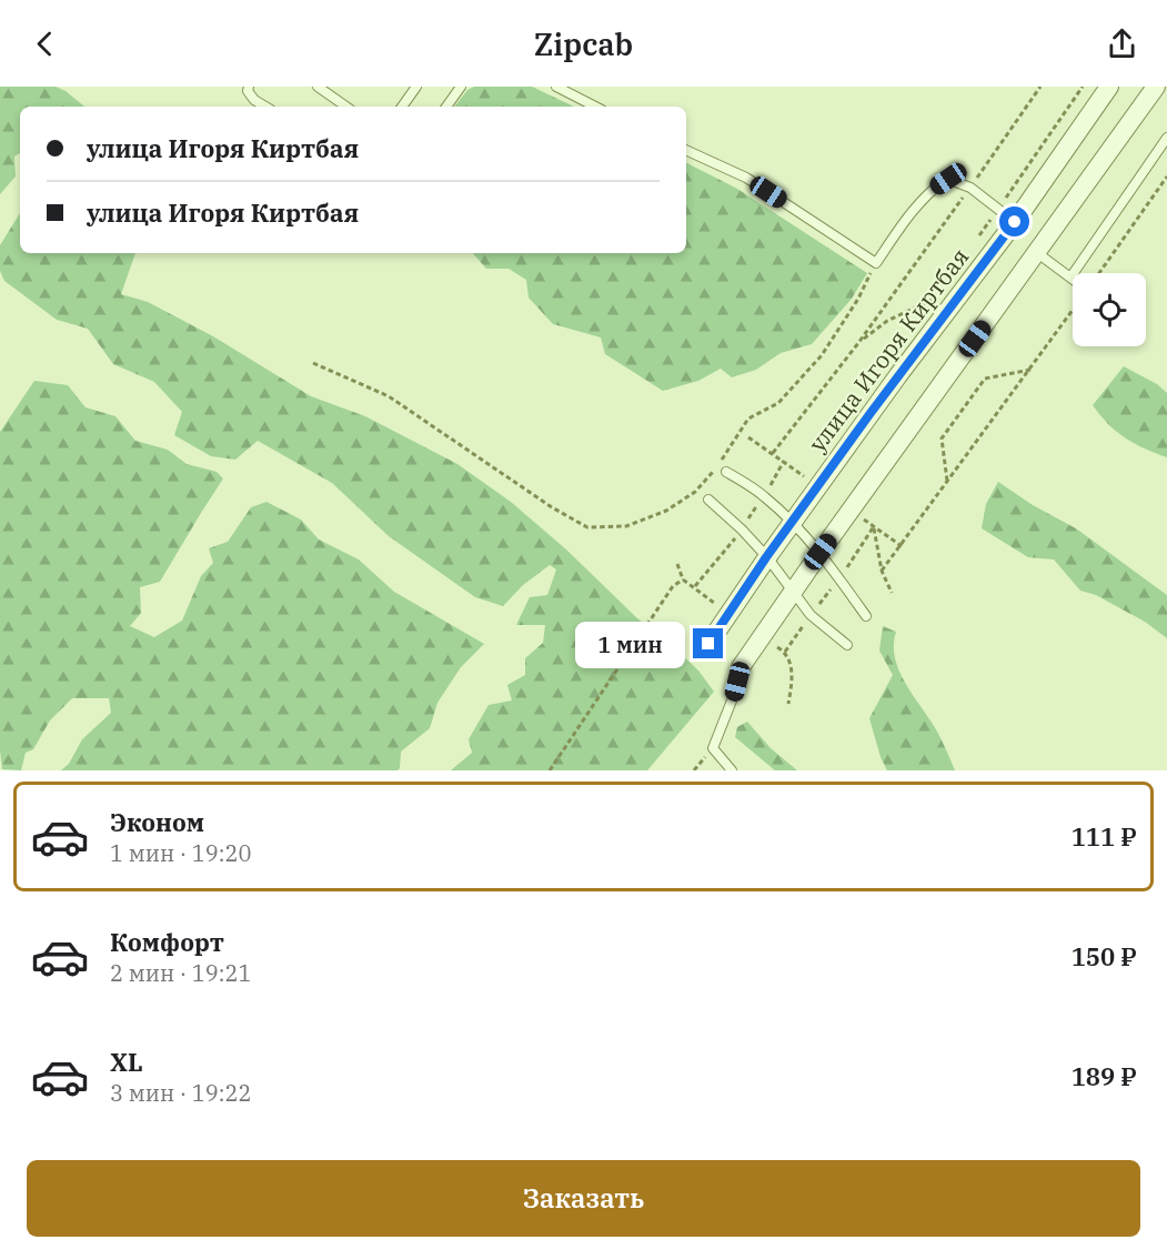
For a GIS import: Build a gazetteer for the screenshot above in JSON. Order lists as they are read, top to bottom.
{
  "streets": {
    "street": ["улица Игоря Киртбая"]
  },
  "page": {
    "header": "Zipcab",
    "banner": ["улица Игоря Киртбая", "улица Игоря Киртбая"],
    "bubble": "1 мин",
    "list": [
      {
        "name": "Эконом",
        "note": "1 мин · 19:20",
        "value": "111 ₽"
      },
      {
        "name": "Комфорт",
        "note": "2 мин · 19:21",
        "value": "150 ₽"
      },
      {
        "name": "XL",
        "note": "3 мин · 19:22",
        "value": "189 ₽"
      }
    ],
    "buttons": "Заказать"
  }
}
